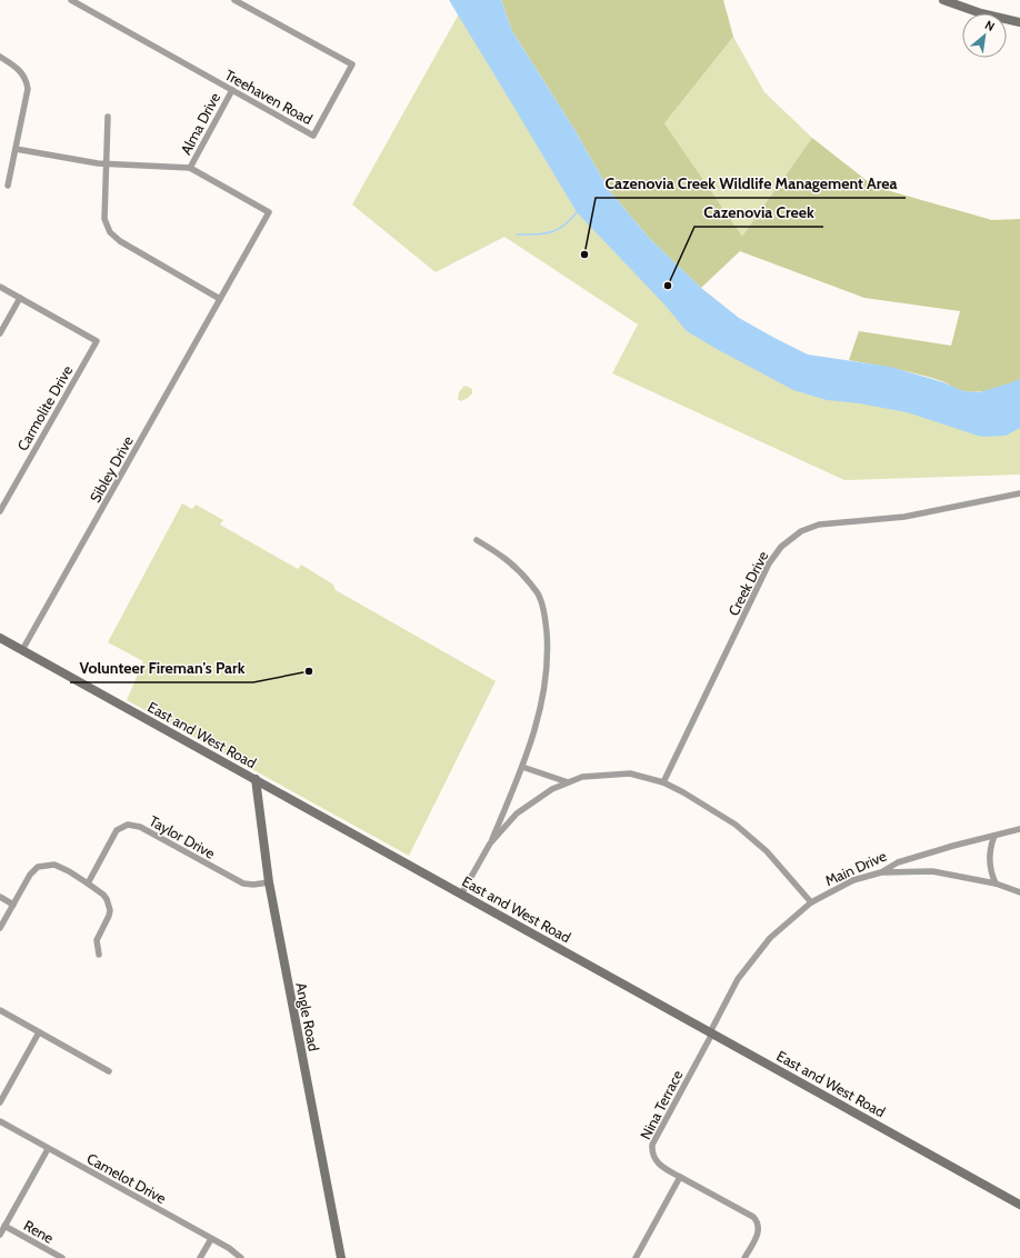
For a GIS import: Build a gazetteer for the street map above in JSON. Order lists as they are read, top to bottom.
{
  "streets": {
    "street": [
      "Treehaven Road",
      "Alma Drive",
      "Carmolite Drive",
      "Sibley Drive",
      "Creek Drive",
      "East and West Road",
      "Taylor Drive",
      "Main Drive",
      "Angle Road",
      "Nina Terrace",
      "Camelot Drive",
      "Rene"
    ]
  },
  "crossings": [
    ["Treehaven Road", "Alma Drive"],
    ["Alma Drive", "Sibley Drive"],
    ["Sibley Drive", "East and West Road"],
    ["East and West Road", "Main Drive"],
    ["East and West Road", "Angle Road"],
    ["East and West Road", "Nina Terrace"],
    ["Taylor Drive", "Angle Road"],
    ["Main Drive", "Nina Terrace"]
  ],
  "places": ["Cazenovia Creek Wildlife Management Area", "Cazenovia Creek", "Volunteer Fireman's Park"],
  "north": "top right"
}
